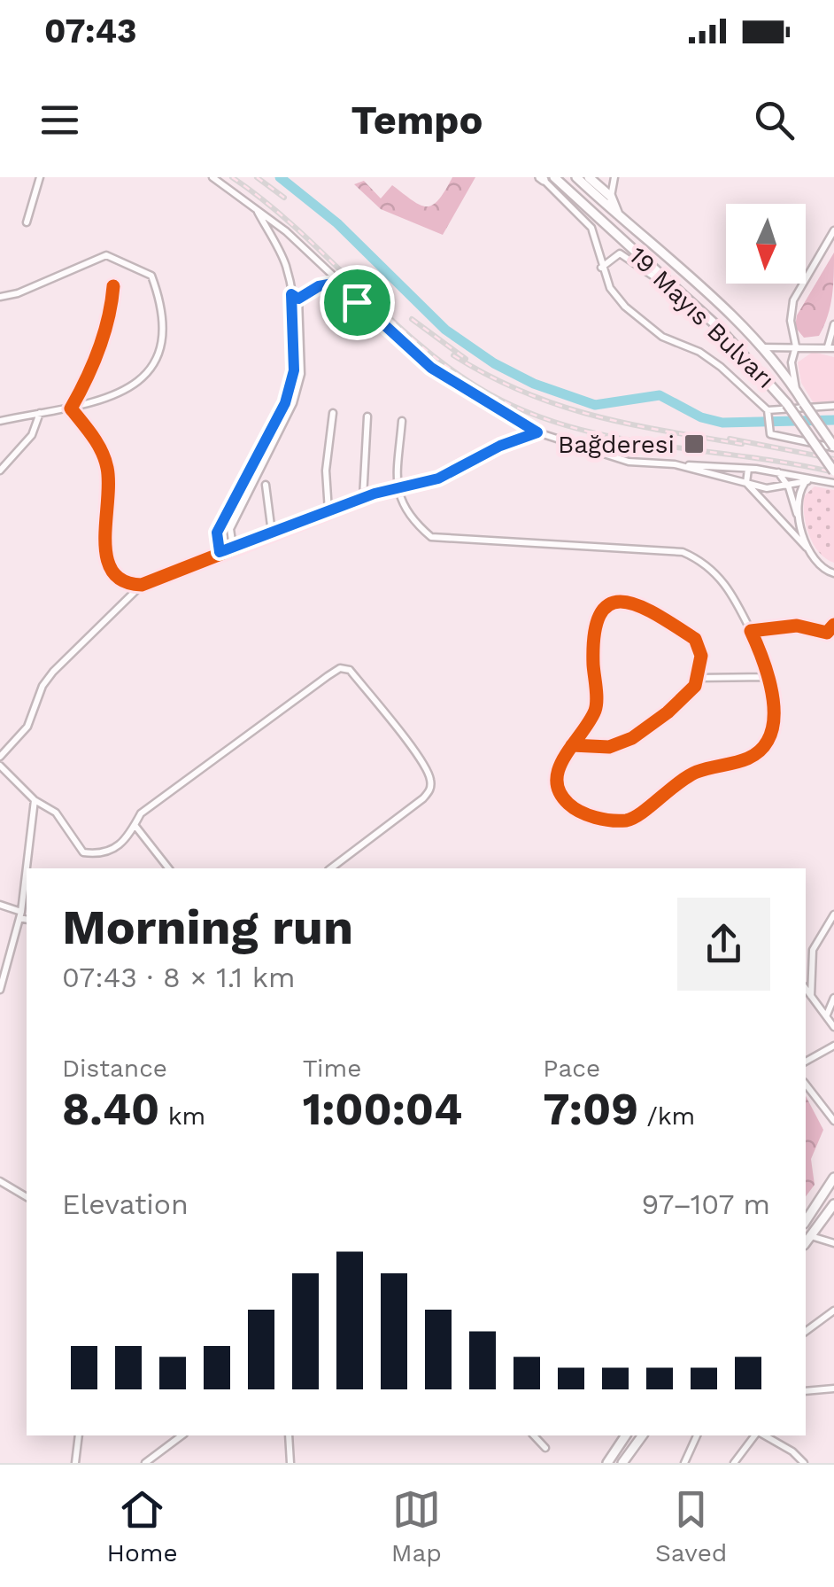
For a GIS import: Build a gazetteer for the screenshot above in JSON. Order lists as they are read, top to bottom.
{
  "streets": {
    "highway": ["19 Mayıs Bulvarı"]
  },
  "places": {
    "transit": ["Bağderesi"]
  },
  "north": "bottom",
  "page": {
    "status": "07:43",
    "header": "Tempo",
    "heading": ["Morning run", "07:43 · 8 × 1.1 km"],
    "stats": [
      ["Distance", "8.40 km"],
      ["Time", "1:00:04"],
      ["Pace", "7:09 /km"]
    ],
    "chart": ["Elevation", "97–107 m"],
    "tabs": ["Home", "Map", "Saved"]
  }
}
